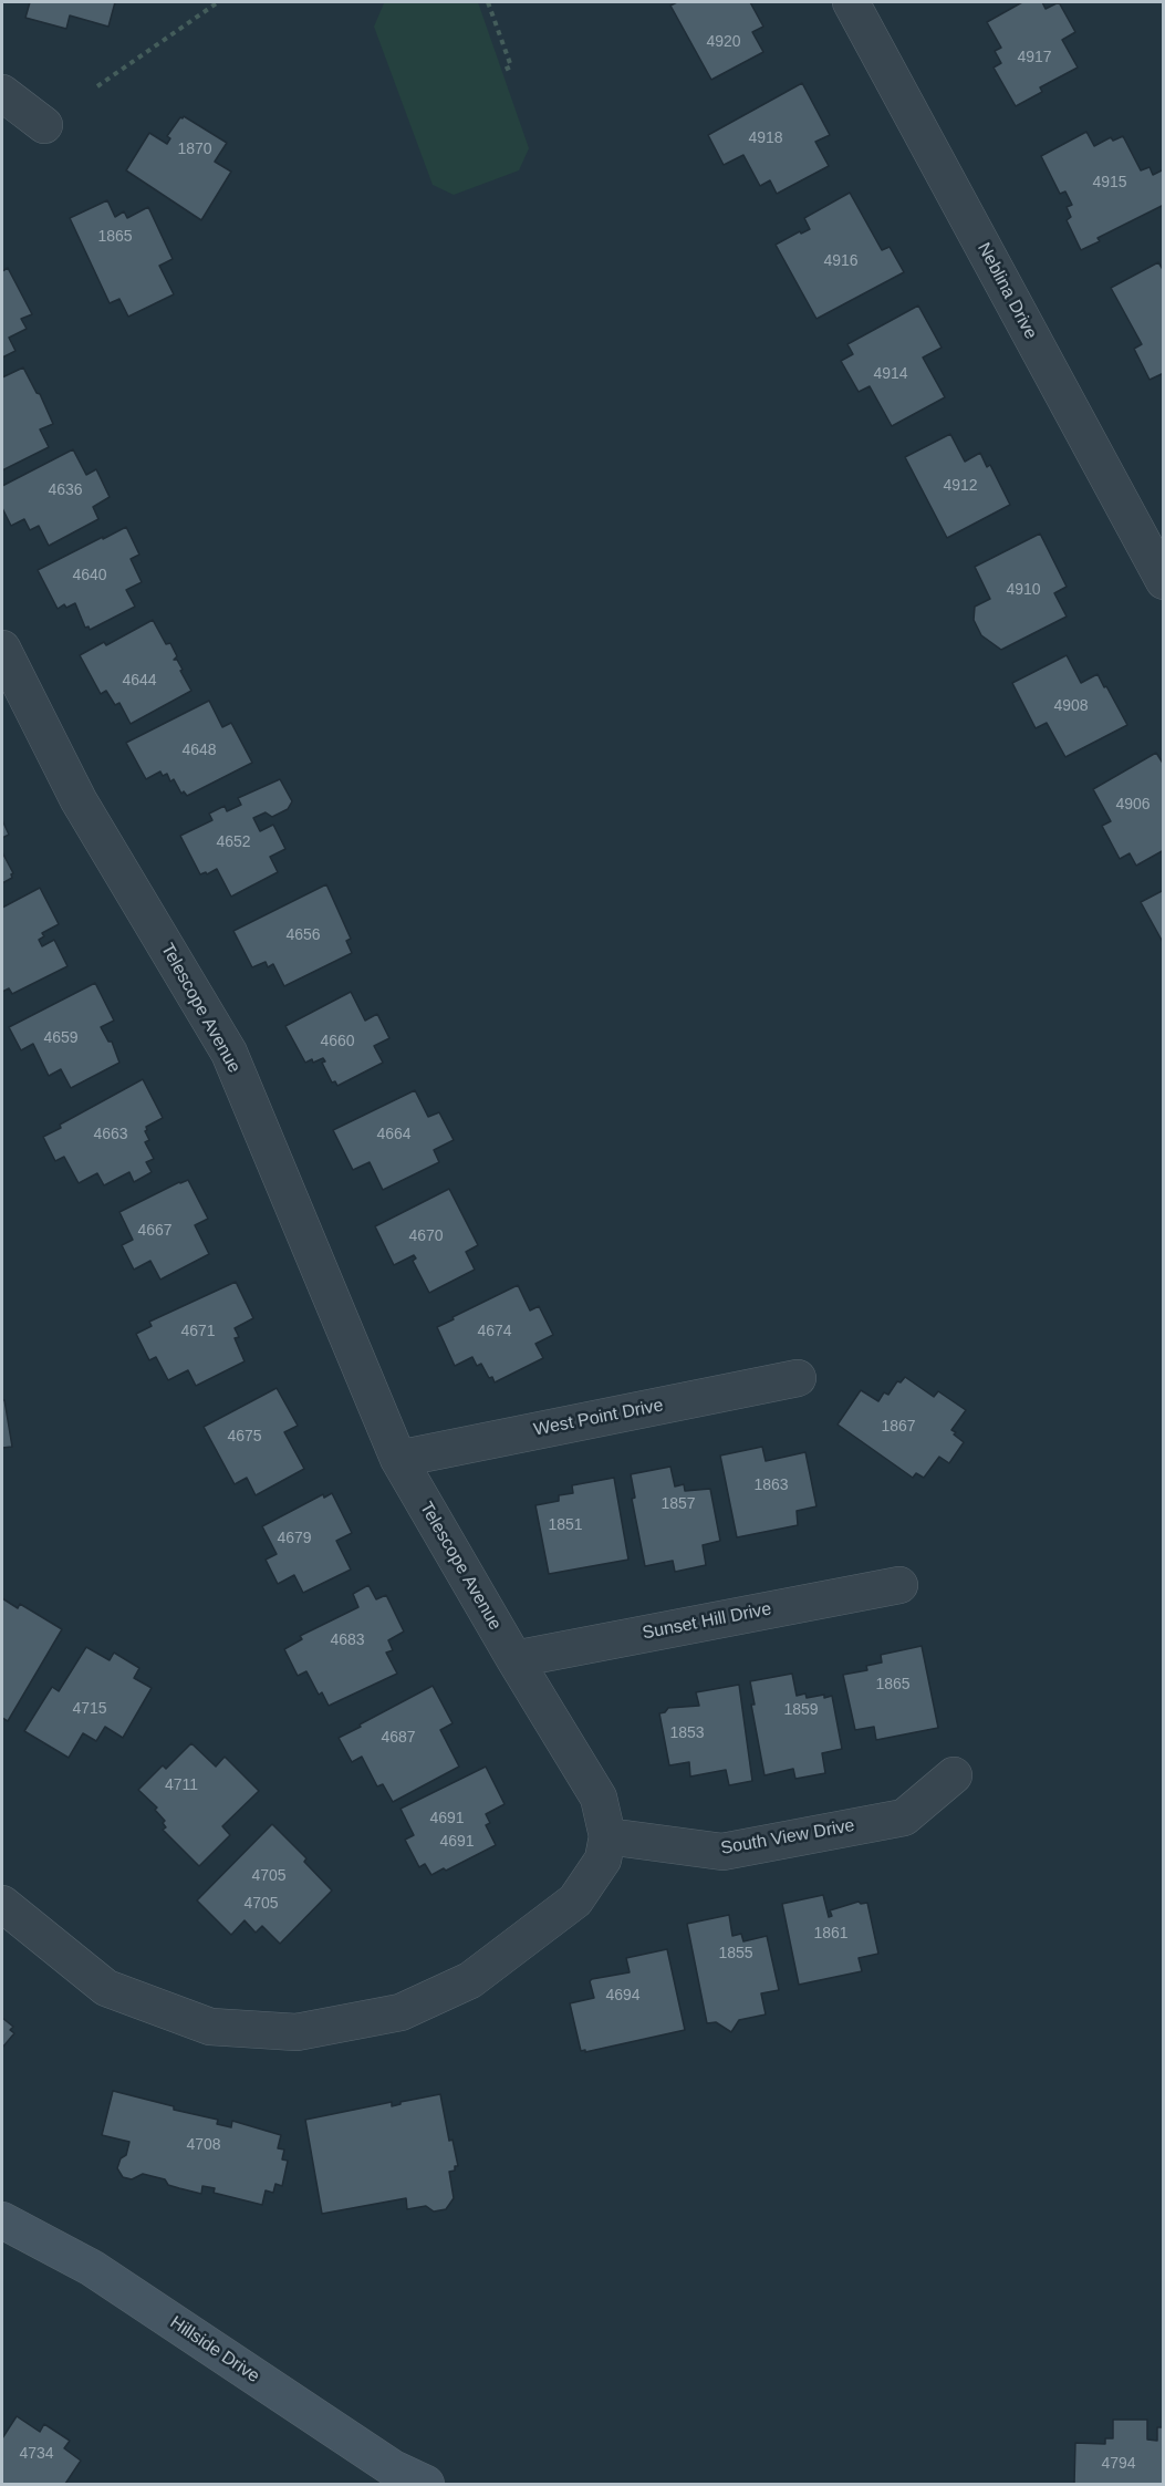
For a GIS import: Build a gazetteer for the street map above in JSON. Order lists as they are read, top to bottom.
{
  "streets": {
    "street": [
      "Neblina Drive",
      "Telescope Avenue",
      "West Point Drive",
      "Sunset Hill Drive",
      "South View Drive",
      "Hillside Drive"
    ]
  },
  "crossings": [
    ["Telescope Avenue", "West Point Drive"],
    ["Telescope Avenue", "Sunset Hill Drive"],
    ["Telescope Avenue", "South View Drive"]
  ],
  "house_numbers": [
    "4920",
    "4917",
    "4918",
    "1870",
    "4915",
    "1865",
    "4916",
    "4914",
    "4912",
    "4636",
    "4640",
    "4910",
    "4644",
    "4908",
    "4648",
    "4906",
    "4652",
    "4656",
    "4659",
    "4660",
    "4663",
    "4664",
    "4667",
    "4670",
    "4671",
    "4674",
    "1867",
    "4675",
    "1863",
    "1857",
    "1851",
    "4679",
    "4683",
    "1865",
    "4715",
    "1859",
    "1853",
    "4687",
    "4711",
    "4691",
    "4691",
    "4705",
    "4705",
    "1861",
    "1855",
    "4694",
    "4708",
    "4734",
    "4794"
  ]
}
